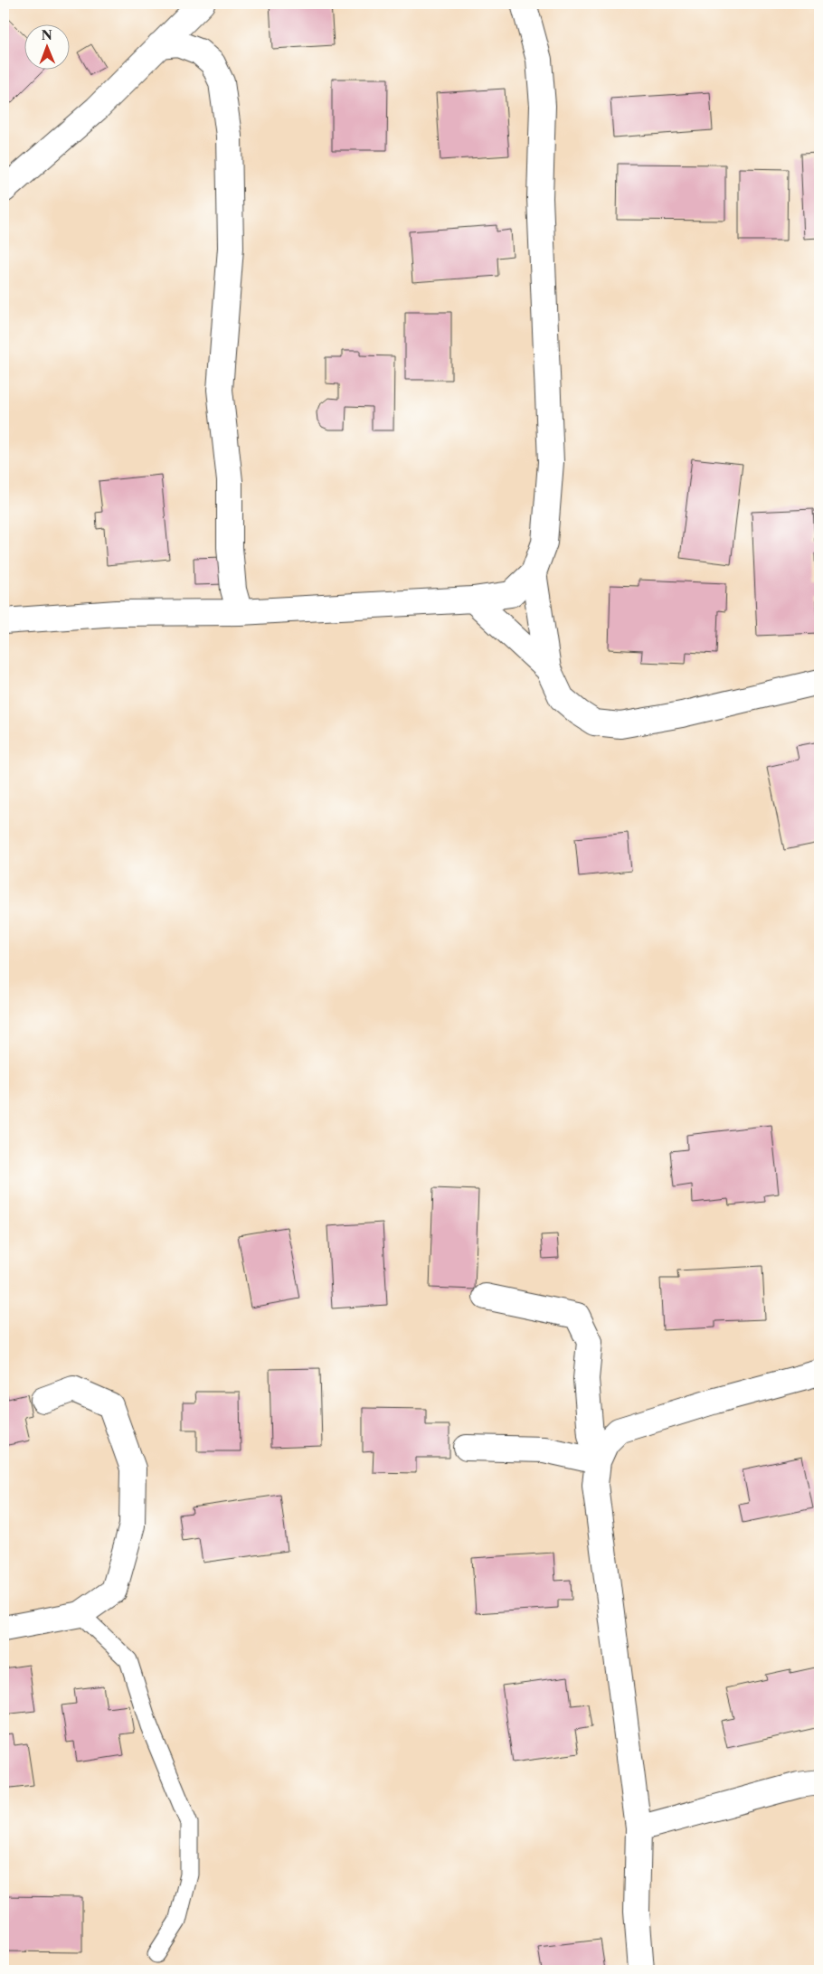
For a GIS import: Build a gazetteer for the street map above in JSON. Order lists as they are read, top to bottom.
{
  "north": "top"
}
